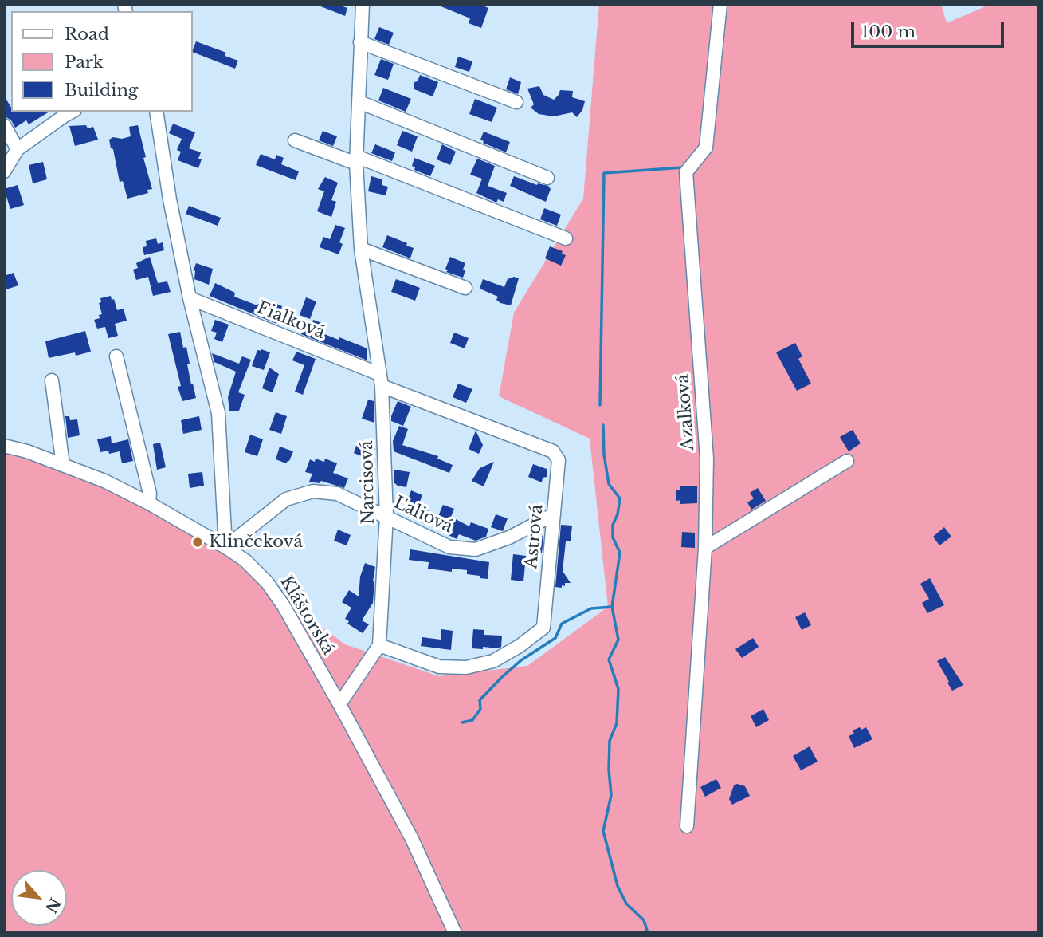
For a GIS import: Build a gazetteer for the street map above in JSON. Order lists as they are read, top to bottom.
{
  "streets": {
    "street": [
      "Fialková",
      "Azalková",
      "Narcisová",
      "Ľaliová",
      "Astrová",
      "Kláštorská"
    ]
  },
  "crossings": [
    ["Fialková", "Narcisová"],
    ["Fialková", "Astrová"],
    ["Narcisová", "Ľaliová"],
    ["Narcisová", "Astrová"],
    ["Ľaliová", "Astrová"],
    ["Ľaliová", "Kláštorská"]
  ],
  "places": ["Klinčeková"],
  "legend": ["Road", "Park", "Building"],
  "scale_bar": "100 m",
  "north": "bottom right"
}
